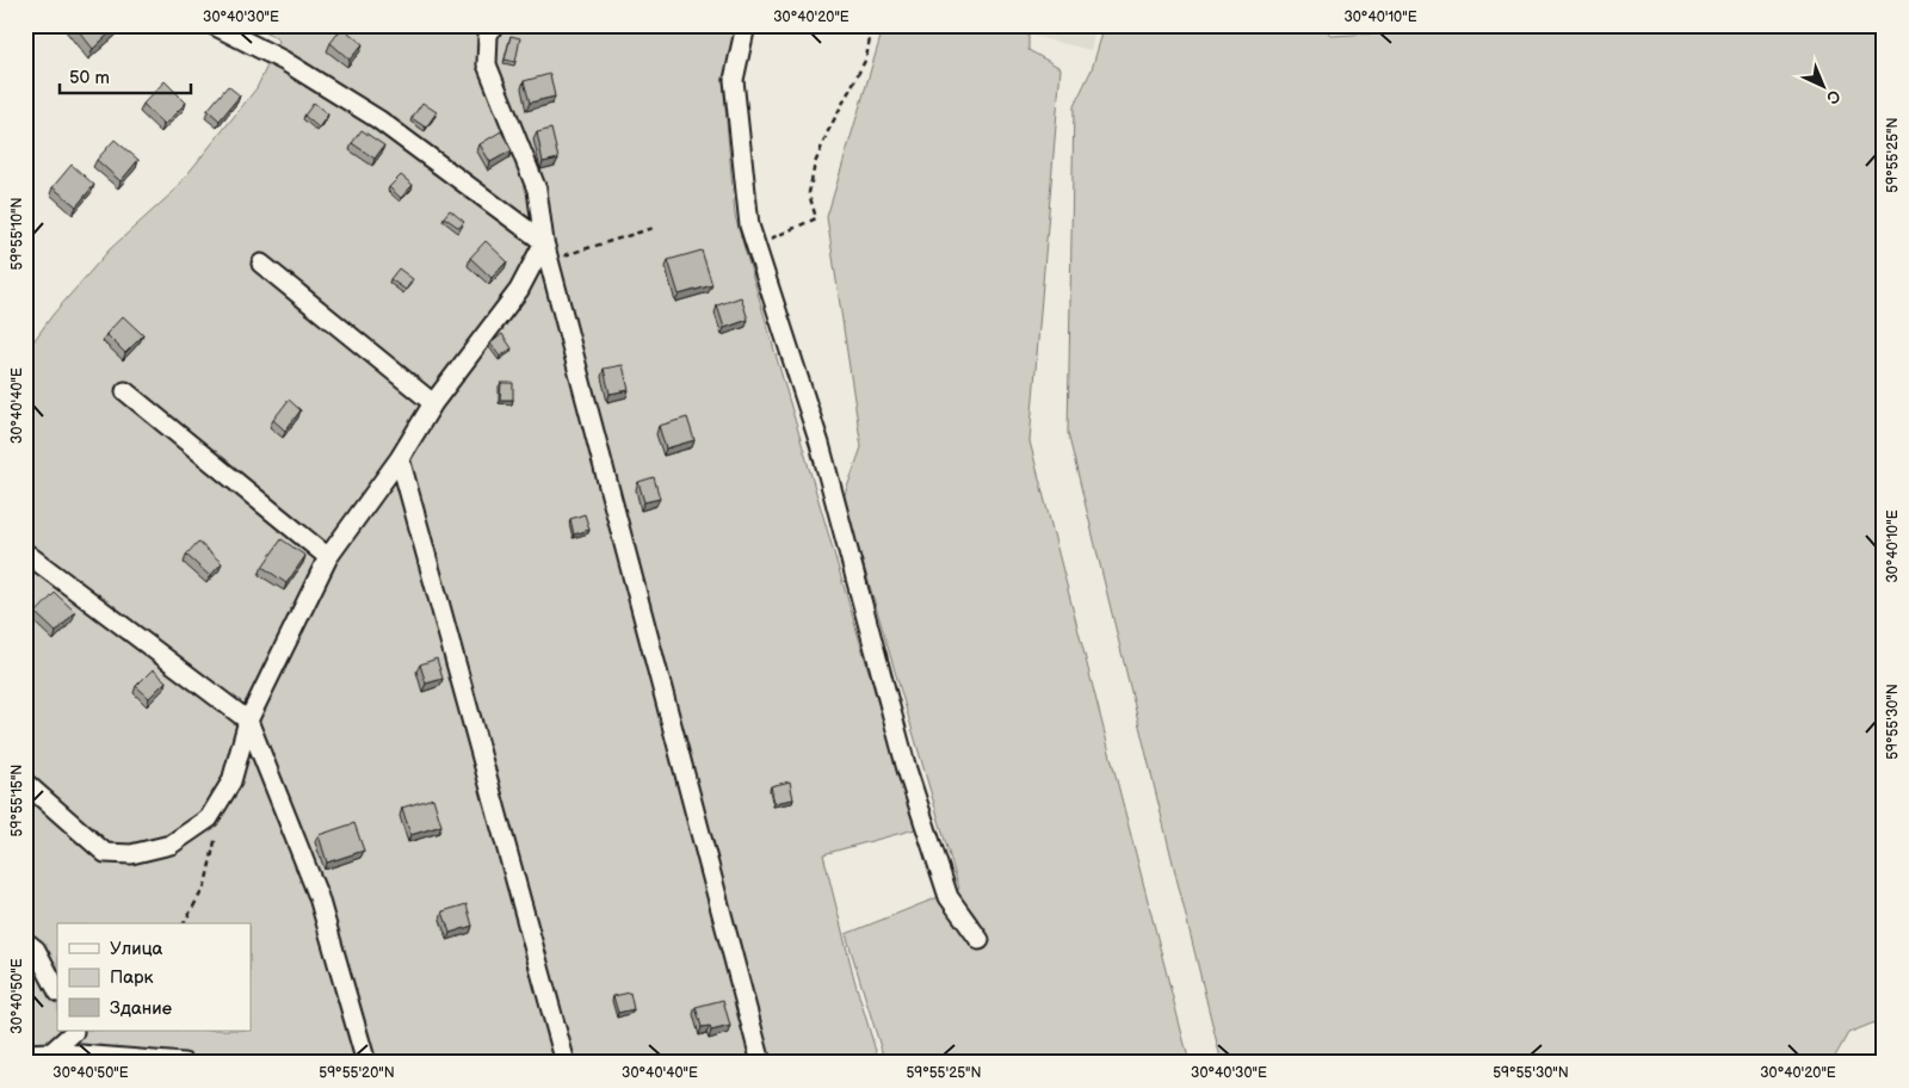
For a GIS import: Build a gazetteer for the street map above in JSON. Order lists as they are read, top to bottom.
{
  "legend": ["Улица", "Парк", "Здание"],
  "scale_bar": "50 m",
  "north": "bottom right",
  "coordinates": [
    "30°40'30\"E",
    "30°40'20\"E",
    "30°40'10\"E",
    "59°55'25\"N",
    "59°55'10\"N",
    "30°40'40\"E",
    "59°55'30\"N",
    "59°55'15\"N",
    "30°40'50\"E",
    "59°55'20\"N"
  ]
}
